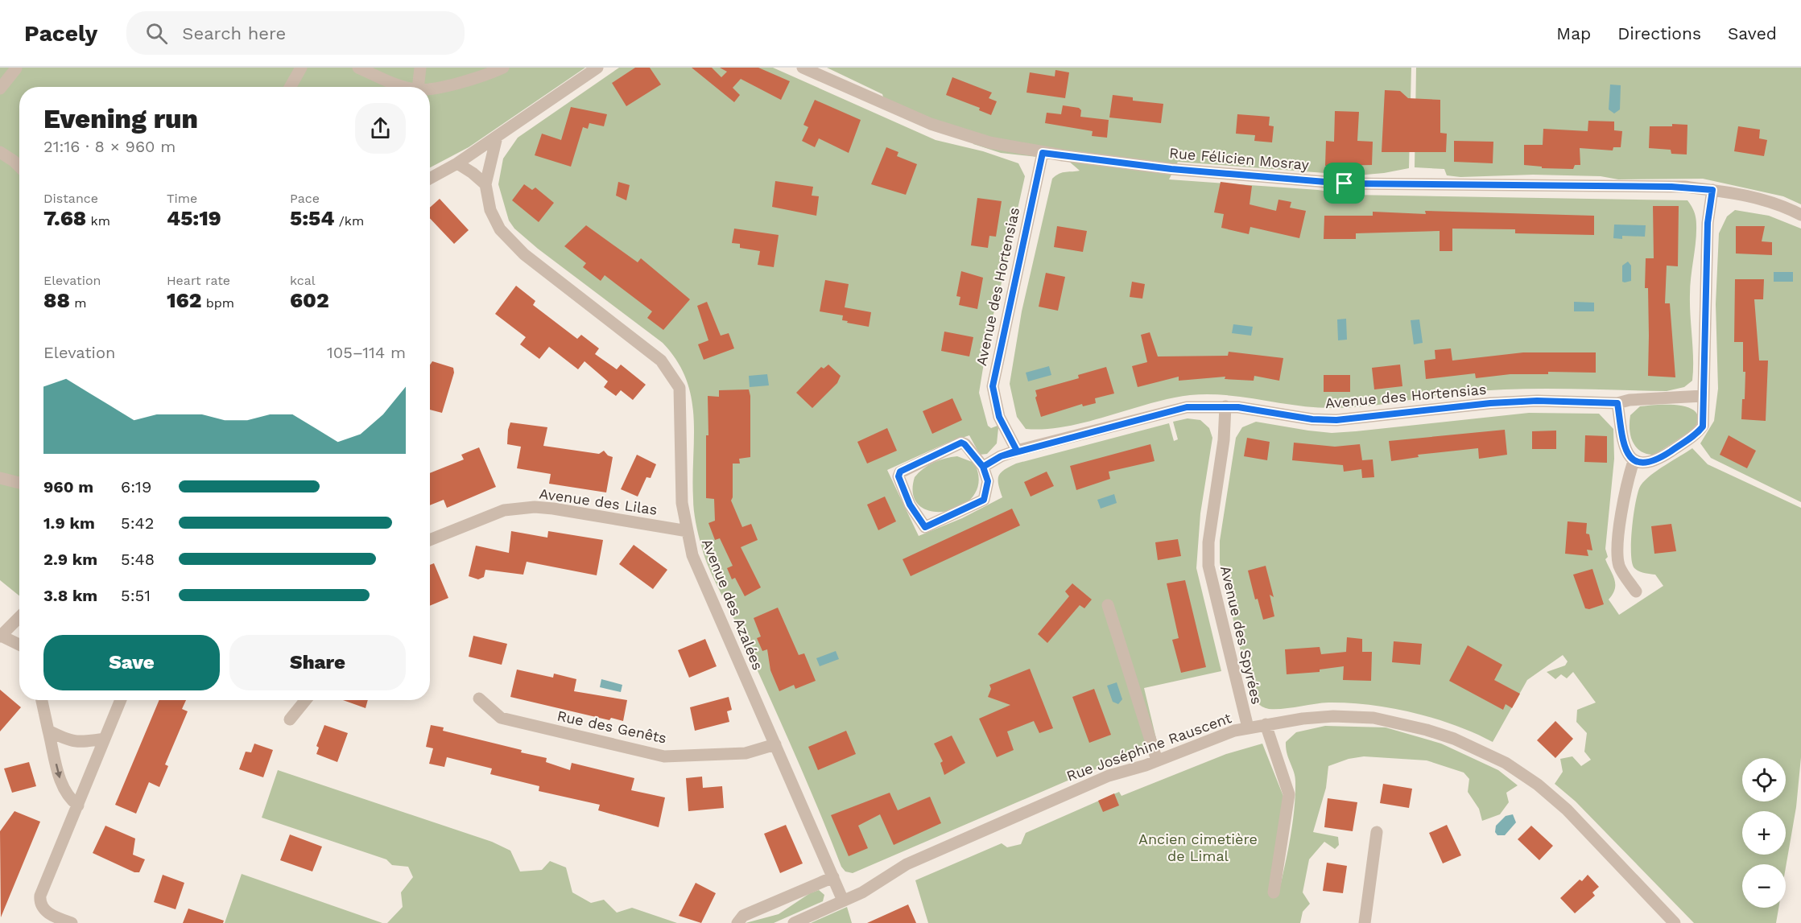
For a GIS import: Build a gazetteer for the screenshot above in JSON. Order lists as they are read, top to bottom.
{
  "streets": {
    "street": [
      "Rue Félicien Mosray",
      "Avenue des Hortensias",
      "Avenue des Lilas",
      "Avenue des Azalées",
      "Avenue des Spyrées",
      "Rue des Genêts",
      "Rue Joséphine Rauscent"
    ]
  },
  "crossings": [
    ["Rue Félicien Mosray", "Avenue des Hortensias"],
    ["Avenue des Hortensias", "Avenue des Spyrées"],
    ["Avenue des Lilas", "Avenue des Azalées"],
    ["Avenue des Azalées", "Rue des Genêts"],
    ["Avenue des Azalées", "Rue Joséphine Rauscent"],
    ["Avenue des Spyrées", "Rue Joséphine Rauscent"]
  ],
  "parks": ["Ancien cimetière de Limal"],
  "page": {
    "header": "Pacely",
    "search": "Search here",
    "nav": ["Map", "Directions", "Saved"],
    "heading": ["Evening run", "21:16 · 8 × 960 m"],
    "stats": [
      ["Distance", "7.68 km"],
      ["Time", "45:19"],
      ["Pace", "5:54 /km"],
      ["Elevation", "88 m"],
      ["Heart rate", "162 bpm"],
      ["kcal", "602"]
    ],
    "chart": ["Elevation", "105–114 m"],
    "list": [
      {
        "name": "960 m",
        "note": "6:19"
      },
      {
        "name": "1.9 km",
        "note": "5:42"
      },
      {
        "name": "2.9 km",
        "note": "5:48"
      },
      {
        "name": "3.8 km",
        "note": "5:51"
      }
    ],
    "buttons": ["Save", "Share"],
    "map_buttons": ["+", "−"]
  }
}
